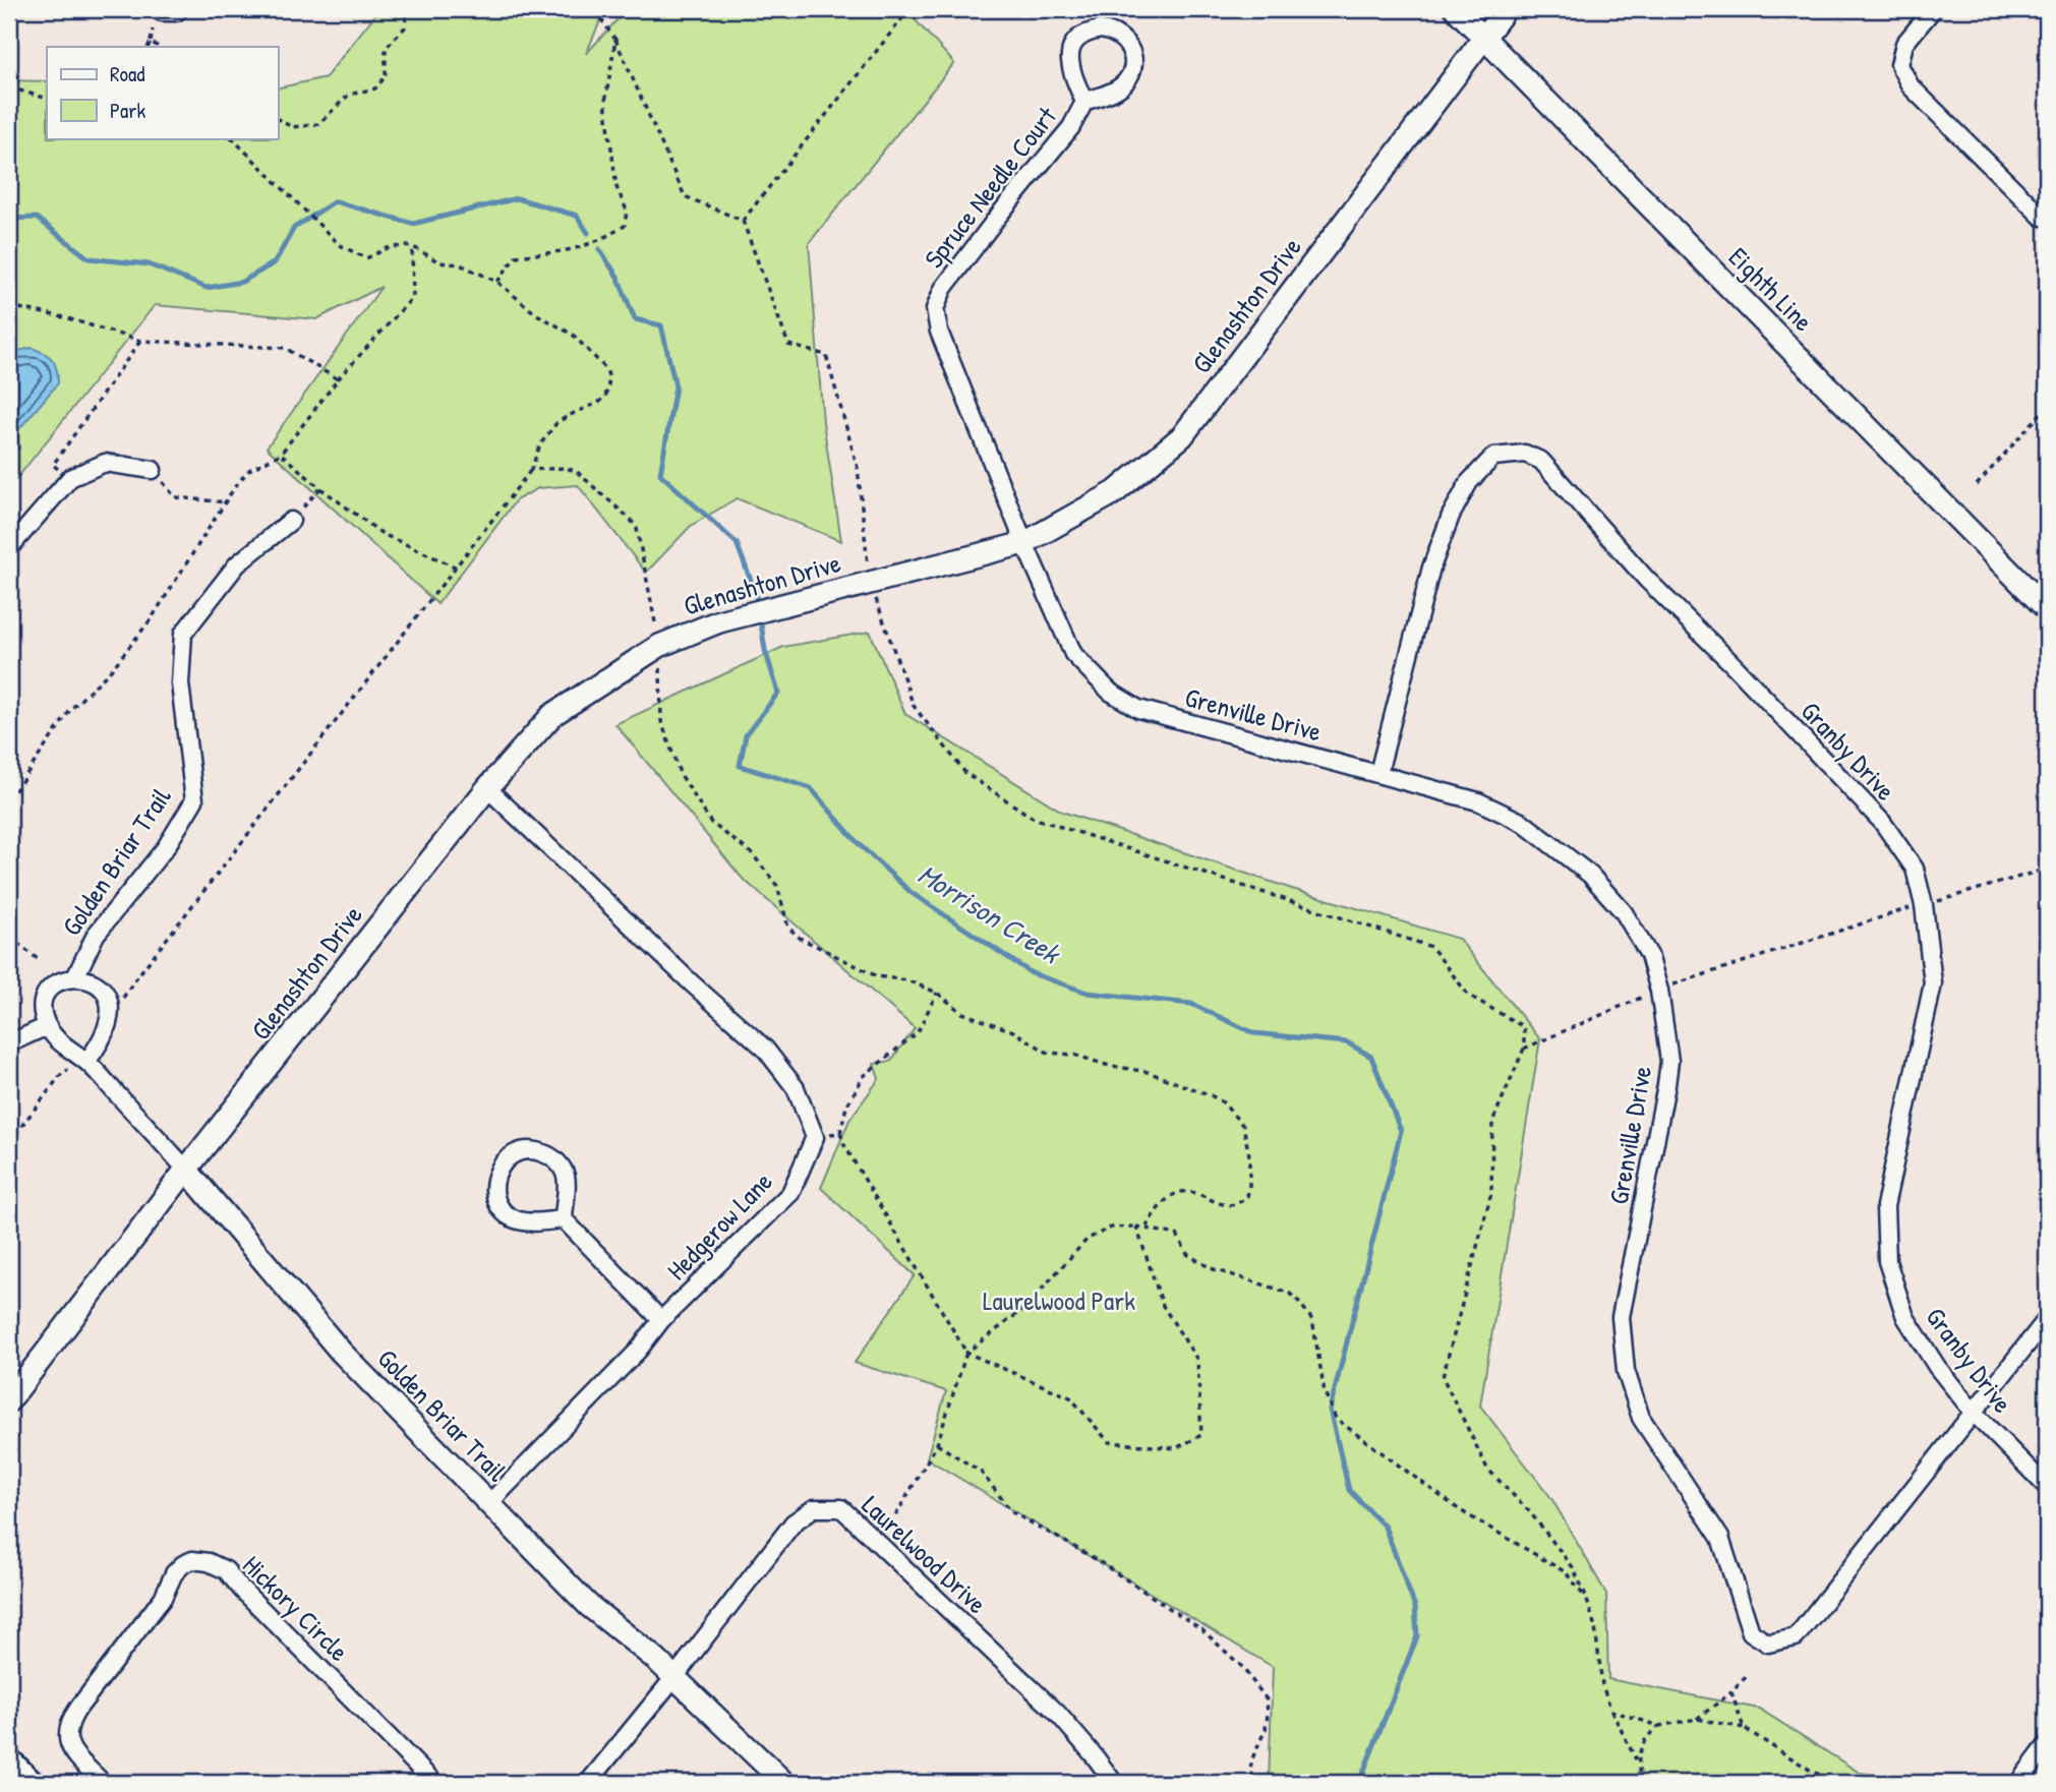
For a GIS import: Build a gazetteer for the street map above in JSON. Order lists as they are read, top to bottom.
{
  "streets": {
    "street": [
      "Spruce Needle Court",
      "Eighth Line",
      "Glenashton Drive",
      "Grenville Drive",
      "Granby Drive",
      "Golden Briar Trail",
      "Hedgerow Lane",
      "Laurelwood Drive",
      "Hickory Circle"
    ]
  },
  "crossings": [
    ["Spruce Needle Court", "Glenashton Drive"],
    ["Spruce Needle Court", "Grenville Drive"],
    ["Eighth Line", "Glenashton Drive"],
    ["Glenashton Drive", "Grenville Drive"],
    ["Glenashton Drive", "Golden Briar Trail"],
    ["Glenashton Drive", "Hedgerow Lane"],
    ["Grenville Drive", "Granby Drive"],
    ["Golden Briar Trail", "Hedgerow Lane"],
    ["Golden Briar Trail", "Laurelwood Drive"]
  ],
  "water": ["Morrison Creek"],
  "parks": ["Laurelwood Park"],
  "legend": ["Road", "Park"]
}
